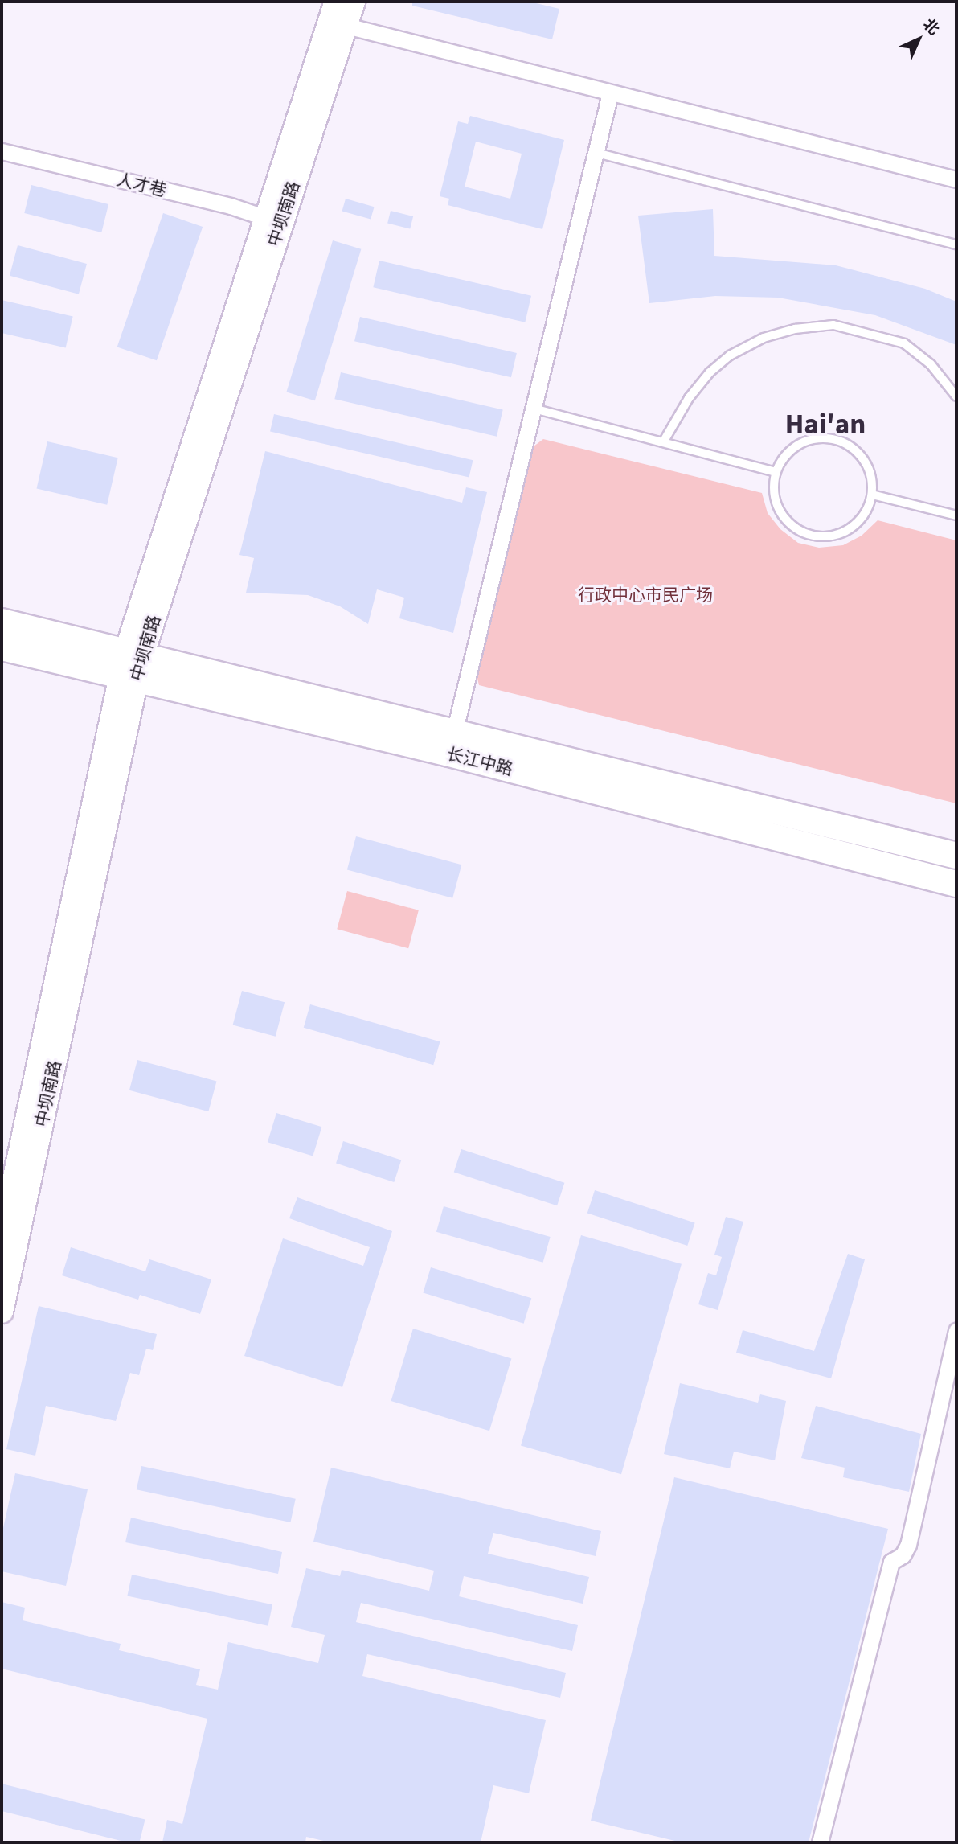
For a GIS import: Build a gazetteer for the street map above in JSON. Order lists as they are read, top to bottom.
{
  "streets": {
    "main road": ["中坝南路", "长江中路"],
    "street": ["人才巷"]
  },
  "crossings": [
    ["人才巷", "中坝南路"],
    ["中坝南路", "长江中路"]
  ],
  "districts": ["Hai'an"],
  "parks": ["行政中心市民广场"],
  "north": "top right"
}
